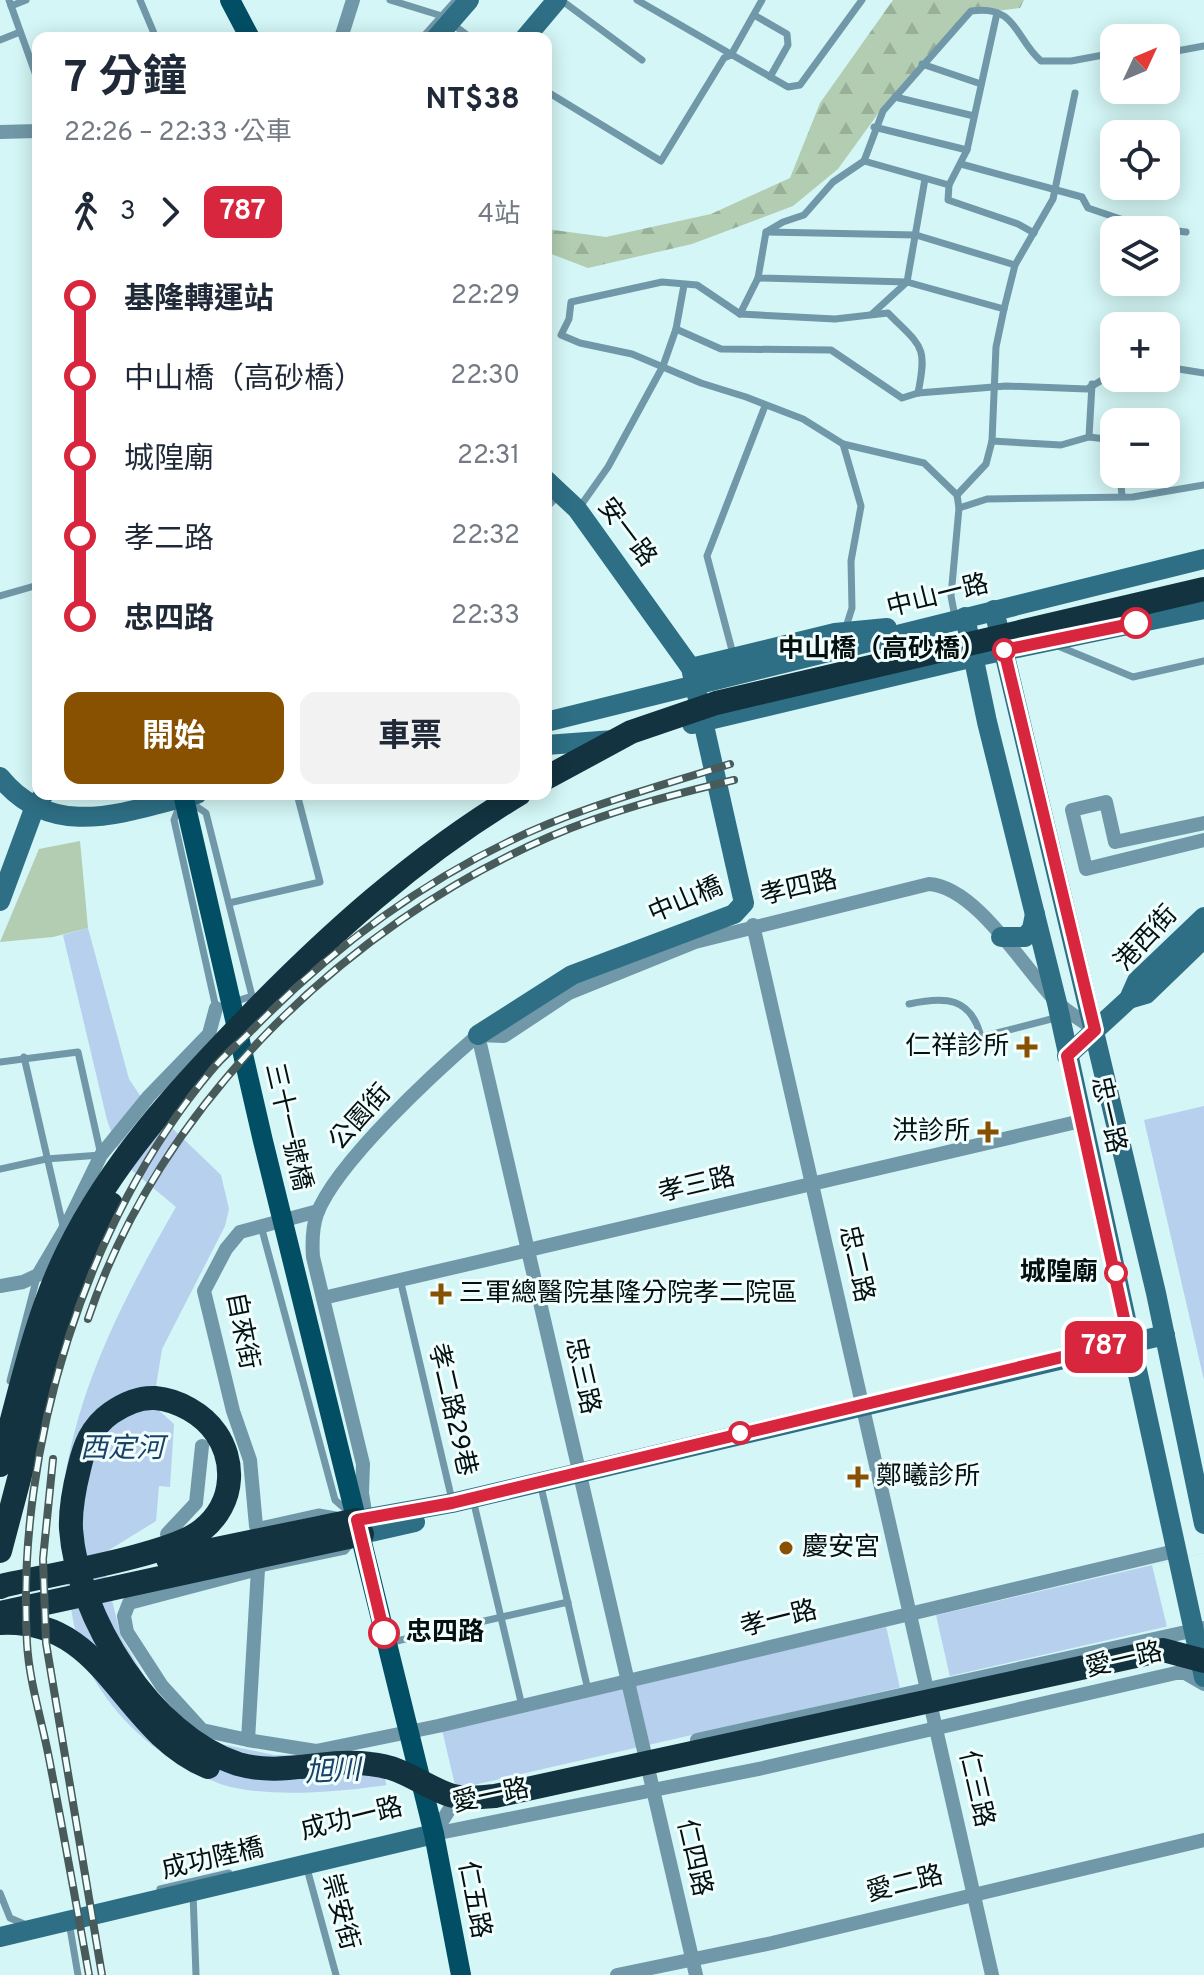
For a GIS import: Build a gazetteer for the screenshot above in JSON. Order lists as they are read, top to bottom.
{
  "streets": {
    "main road": ["三十一號橋", "仁五路"],
    "street": [
      "安一路",
      "中山一路",
      "孝四路",
      "中山橋",
      "港西街",
      "忠一路",
      "公園街",
      "孝三路",
      "忠二路",
      "自來街",
      "忠三路",
      "孝一路",
      "愛一路",
      "仁三路",
      "仁四路",
      "成功陸橋",
      "愛二路"
    ],
    "lane": ["孝二路29巷", "成功一路", "崇安街"]
  },
  "crossings": [
    ["安一路", "中山橋"],
    ["中山一路", "忠一路"],
    ["孝四路", "中山橋"],
    ["孝四路", "港西街"],
    ["孝四路", "忠一路"],
    ["孝四路", "公園街"],
    ["孝四路", "忠二路"],
    ["孝四路", "忠三路"],
    ["中山橋", "公園街"],
    ["中山橋", "忠三路"],
    ["港西街", "忠一路"],
    ["忠一路", "孝三路"],
    ["忠一路", "孝一路"],
    ["忠一路", "愛一路"],
    ["公園街", "孝三路"],
    ["公園街", "自來街"],
    ["公園街", "忠三路"],
    ["孝三路", "忠二路"],
    ["孝三路", "忠三路"],
    ["孝三路", "孝二路29巷"],
    ["忠二路", "孝一路"],
    ["忠二路", "仁三路"],
    ["忠三路", "孝一路"],
    ["忠三路", "仁四路"],
    ["孝一路", "仁三路"],
    ["孝一路", "仁四路"],
    ["愛一路", "仁三路"],
    ["愛一路", "成功一路"],
    ["愛一路", "仁四路"],
    ["愛一路", "成功陸橋"],
    ["愛一路", "仁五路"],
    ["仁三路", "愛二路"],
    ["成功一路", "成功陸橋"],
    ["成功一路", "仁五路"],
    ["成功一路", "崇安街"],
    ["仁四路", "愛二路"],
    ["成功陸橋", "仁五路"]
  ],
  "water": ["西定河", "旭川"],
  "places": {
    "other": [
      "中山橋（高砂橋）",
      "城隍廟",
      "慶安宮",
      "忠四路"
    ],
    "health": [
      "仁祥診所",
      "洪診所",
      "三軍總醫院基隆分院孝二院區",
      "鄭曦診所"
    ]
  },
  "lines": ["bus line 787"],
  "north": "top right",
  "page": {
    "on_map": "787",
    "map_buttons": ["+", "−"],
    "heading": ["7 分鐘", "22:26 – 22:33 · 公車", "NT$38"],
    "legs": ["3", "787", "4站"],
    "list": [
      {
        "name": "基隆轉運站",
        "value": "22:29"
      },
      {
        "name": "中山橋（高砂橋）",
        "value": "22:30"
      },
      {
        "name": "城隍廟",
        "value": "22:31"
      },
      {
        "name": "孝二路",
        "value": "22:32"
      },
      {
        "name": "忠四路",
        "value": "22:33"
      }
    ],
    "buttons": ["開始", "車票"]
  }
}
